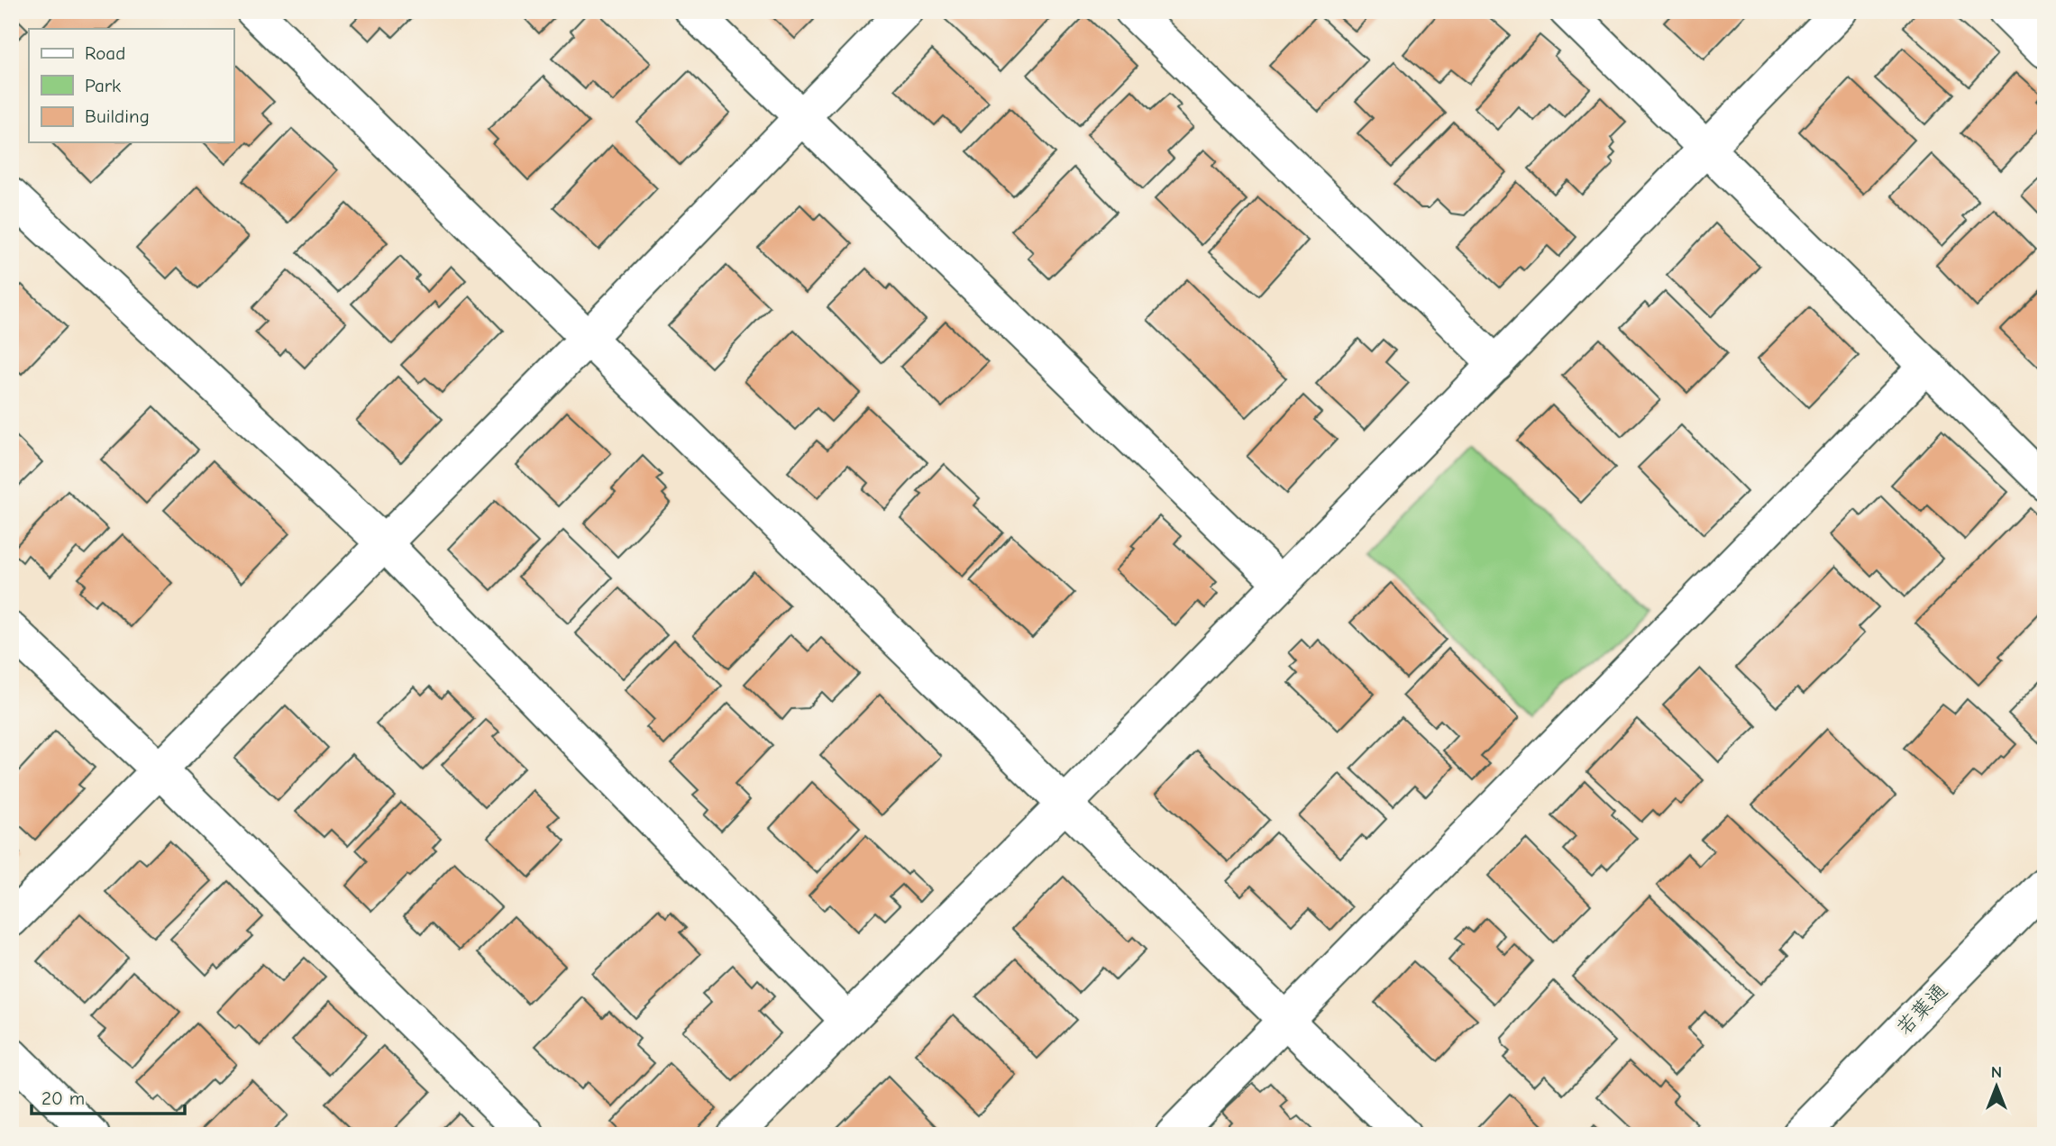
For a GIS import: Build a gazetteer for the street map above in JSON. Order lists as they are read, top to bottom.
{
  "streets": {
    "street": ["若葉通"]
  },
  "legend": ["Road", "Park", "Building"],
  "scale_bar": "20 m",
  "north": "top"
}
